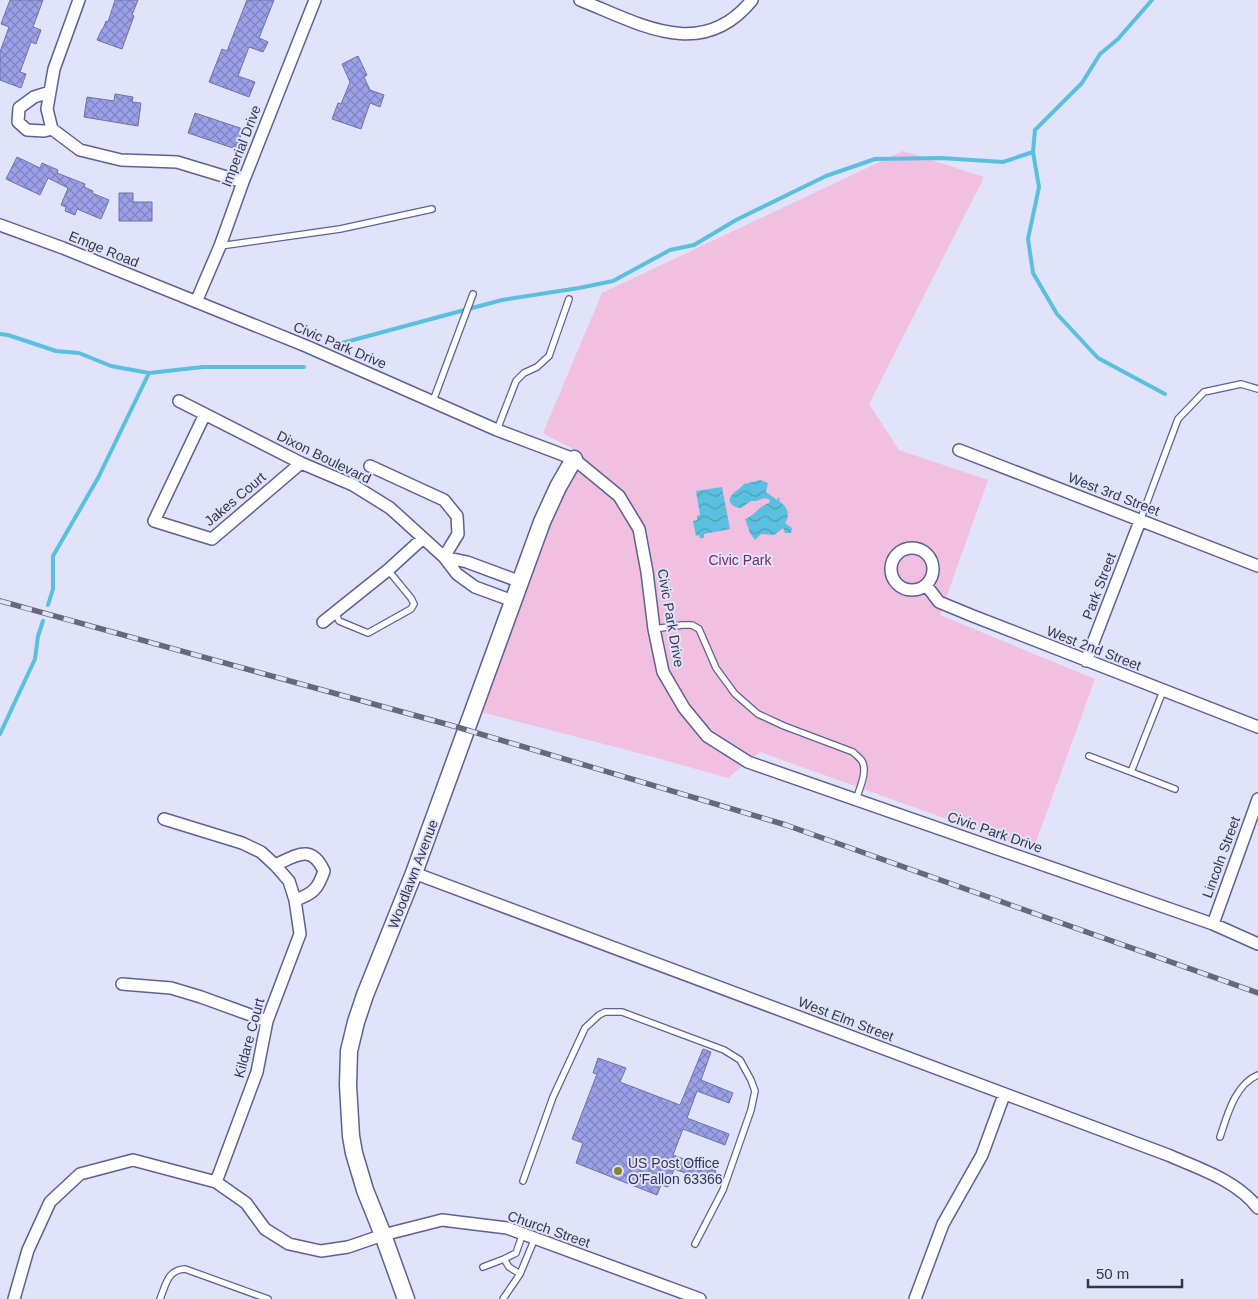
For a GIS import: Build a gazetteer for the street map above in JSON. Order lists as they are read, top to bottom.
{
  "streets": {
    "street": [
      "Imperial Drive",
      "Emge Road",
      "Civic Park Drive",
      "Dixon Boulevard",
      "West 3rd Street",
      "Jakes Court",
      "Park Street",
      "West 2nd Street",
      "Lincoln Street",
      "Woodlawn Avenue",
      "West Elm Street",
      "Kildare Court",
      "Church Street"
    ]
  },
  "crossings": [
    ["Imperial Drive", "Emge Road"],
    ["Imperial Drive", "Civic Park Drive"],
    ["Emge Road", "Civic Park Drive"],
    ["Civic Park Drive", "Lincoln Street"],
    ["Civic Park Drive", "Woodlawn Avenue"],
    ["Dixon Boulevard", "Jakes Court"],
    ["Dixon Boulevard", "Woodlawn Avenue"],
    ["West 3rd Street", "Park Street"],
    ["Park Street", "West 2nd Street"],
    ["Woodlawn Avenue", "West Elm Street"],
    ["Woodlawn Avenue", "Church Street"],
    ["Kildare Court", "Church Street"]
  ],
  "parks": ["Civic Park"],
  "places": ["US Post Office O'Fallon 63366"],
  "scale_bar": "50 m"
}
